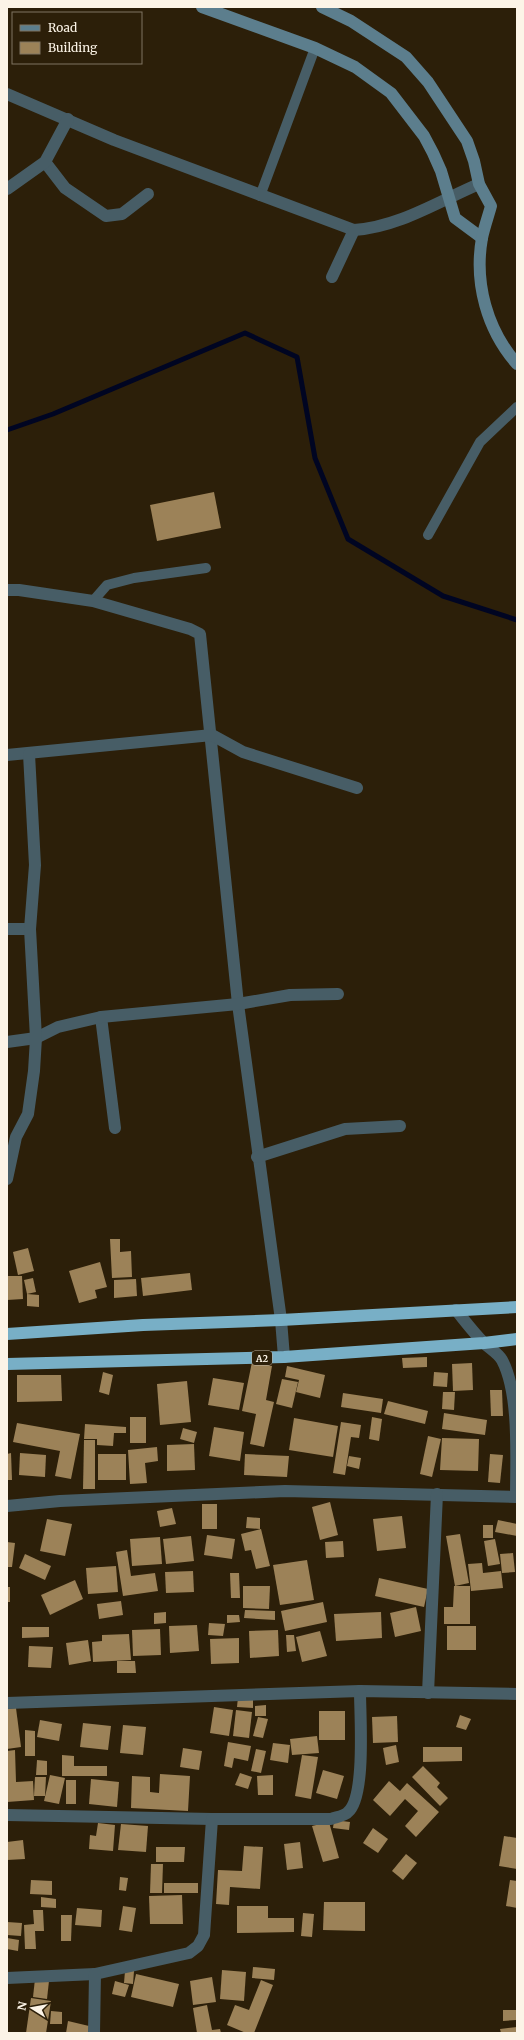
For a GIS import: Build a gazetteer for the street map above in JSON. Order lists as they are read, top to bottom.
{
  "streets": {
    "highway": ["A2"]
  },
  "legend": ["Road", "Building"],
  "north": "left"
}
